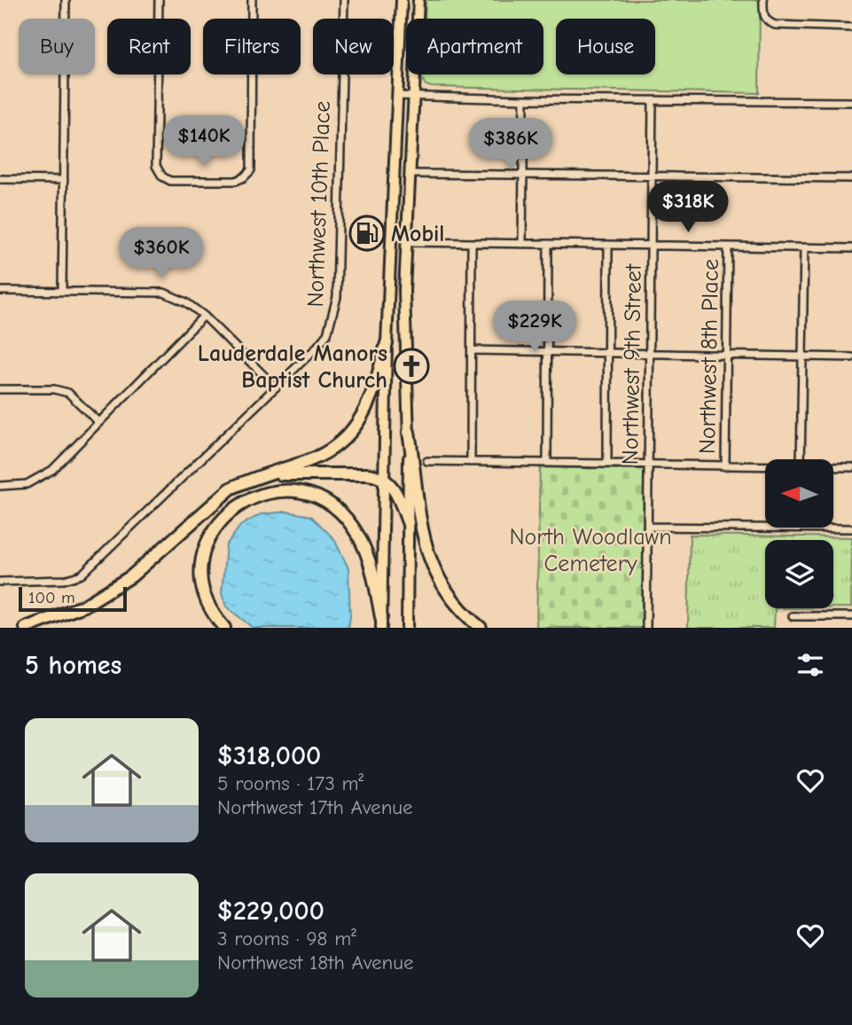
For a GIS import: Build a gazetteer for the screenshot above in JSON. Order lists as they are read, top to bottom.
{
  "streets": {
    "street": ["Northwest 10th Place", "Northwest 8th Place", "Northwest 9th Street"]
  },
  "parks": ["North Woodlawn Cemetery"],
  "places": {
    "fuel station": ["Mobil"],
    "church": ["Lauderdale Manors Baptist Church"]
  },
  "scale_bar": "100 m",
  "north": "left",
  "page": {
    "chip": [
      "Buy",
      "Rent",
      "Filters",
      "New",
      "Apartment",
      "House"
    ],
    "price": [
      "$140K",
      "$386K",
      "$318K",
      "$360K",
      "$229K"
    ],
    "scale": "100 m",
    "heading": "5 homes",
    "list": [
      {
        "name": "$318,000",
        "note": "5 rooms · 173 m² · Northwest 17th Avenue"
      },
      {
        "name": "$229,000",
        "note": "3 rooms · 98 m² · Northwest 18th Avenue"
      }
    ]
  }
}
